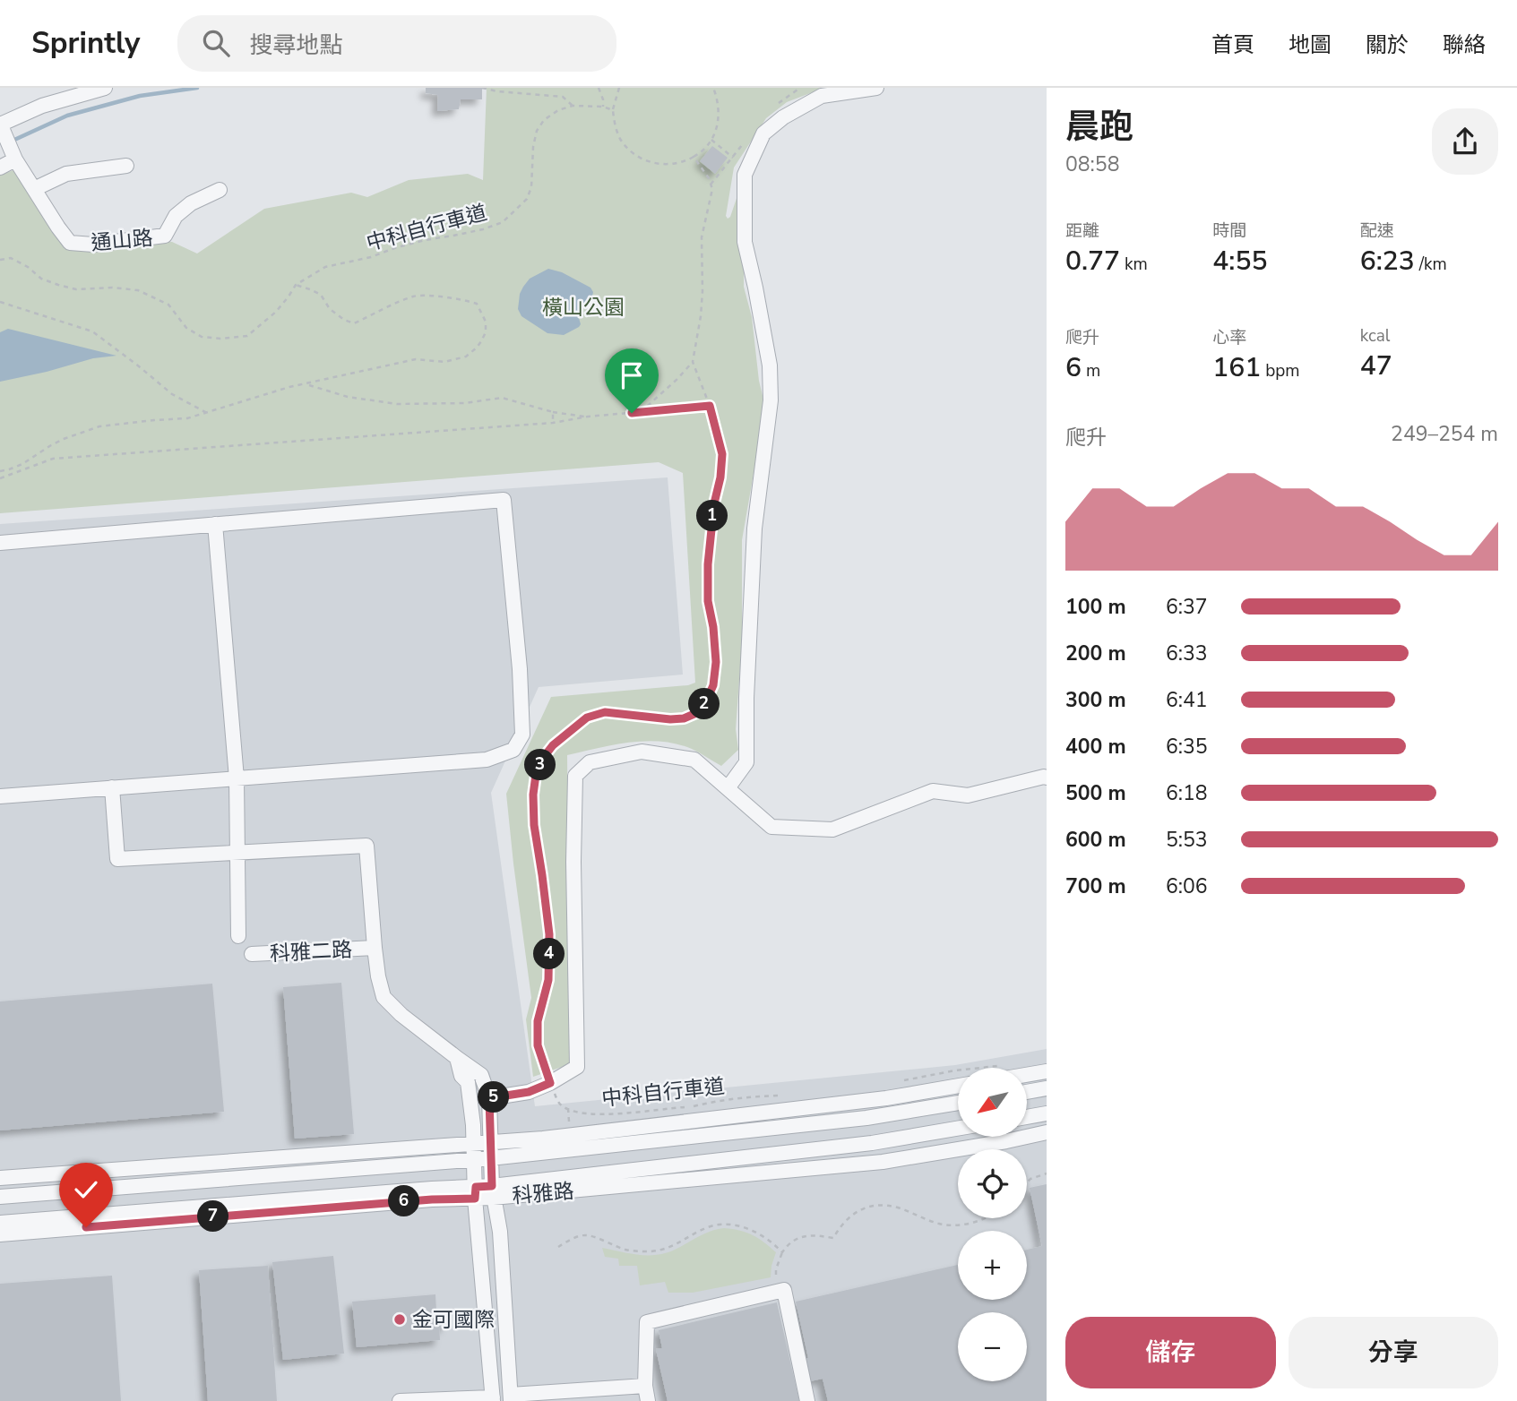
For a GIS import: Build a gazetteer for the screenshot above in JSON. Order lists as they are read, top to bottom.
{
  "streets": {
    "street": ["通山路", "科雅二路", "科雅路"],
    "path": ["中科自行車道"]
  },
  "crossings": [
    ["科雅二路", "科雅路"]
  ],
  "parks": ["橫山公園"],
  "places": ["金可國際"],
  "north": "bottom left",
  "page": {
    "header": "Sprintly",
    "search": "搜尋地點",
    "nav": [
      "首頁",
      "地圖",
      "關於",
      "聯絡"
    ],
    "heading": ["晨跑", "08:58"],
    "stats": [
      ["距離", "0.77 km"],
      ["時間", "4:55"],
      ["配速", "6:23 /km"],
      ["爬升", "6 m"],
      ["心率", "161 bpm"],
      ["kcal", "47"]
    ],
    "chart": ["爬升", "249–254 m"],
    "pins": [
      "1",
      "2",
      "3",
      "4",
      "5",
      "6",
      "7"
    ],
    "list": [
      {
        "name": "100 m",
        "note": "6:37"
      },
      {
        "name": "200 m",
        "note": "6:33"
      },
      {
        "name": "300 m",
        "note": "6:41"
      },
      {
        "name": "400 m",
        "note": "6:35"
      },
      {
        "name": "500 m",
        "note": "6:18"
      },
      {
        "name": "600 m",
        "note": "5:53"
      },
      {
        "name": "700 m",
        "note": "6:06"
      }
    ],
    "map_buttons": ["+", "−"],
    "buttons": ["儲存", "分享"]
  }
}
